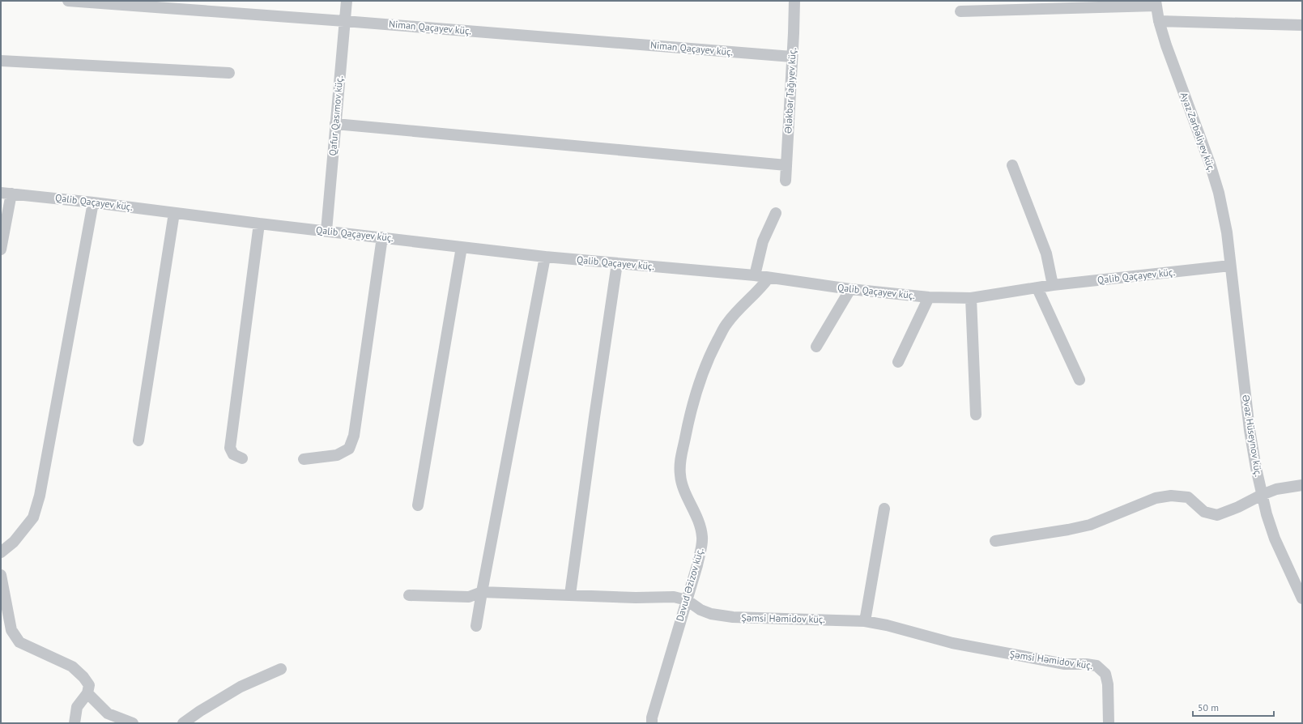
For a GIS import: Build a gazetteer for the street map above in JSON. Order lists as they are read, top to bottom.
{
  "streets": {
    "street": [
      "Niman Qaçayev küç.",
      "Ələkbər Tağıyev küç.",
      "Qafur Qasımov küç.",
      "Ayaz Zərbəliyev küç.",
      "Qalib Qaçayev küç.",
      "Əvəz Hüseynov küç.",
      "Davud Əzizov küç.",
      "Şəmsi Həmidov küç."
    ]
  },
  "crossings": [
    ["Niman Qaçayev küç.", "Ələkbər Tağıyev küç."],
    ["Niman Qaçayev küç.", "Qafur Qasımov küç."],
    ["Qafur Qasımov küç.", "Qalib Qaçayev küç."],
    ["Ayaz Zərbəliyev küç.", "Qalib Qaçayev küç."],
    ["Ayaz Zərbəliyev küç.", "Əvəz Hüseynov küç."],
    ["Qalib Qaçayev küç.", "Əvəz Hüseynov küç."],
    ["Qalib Qaçayev küç.", "Davud Əzizov küç."],
    ["Davud Əzizov küç.", "Şəmsi Həmidov küç."]
  ],
  "scale_bar": "50 m"
}
